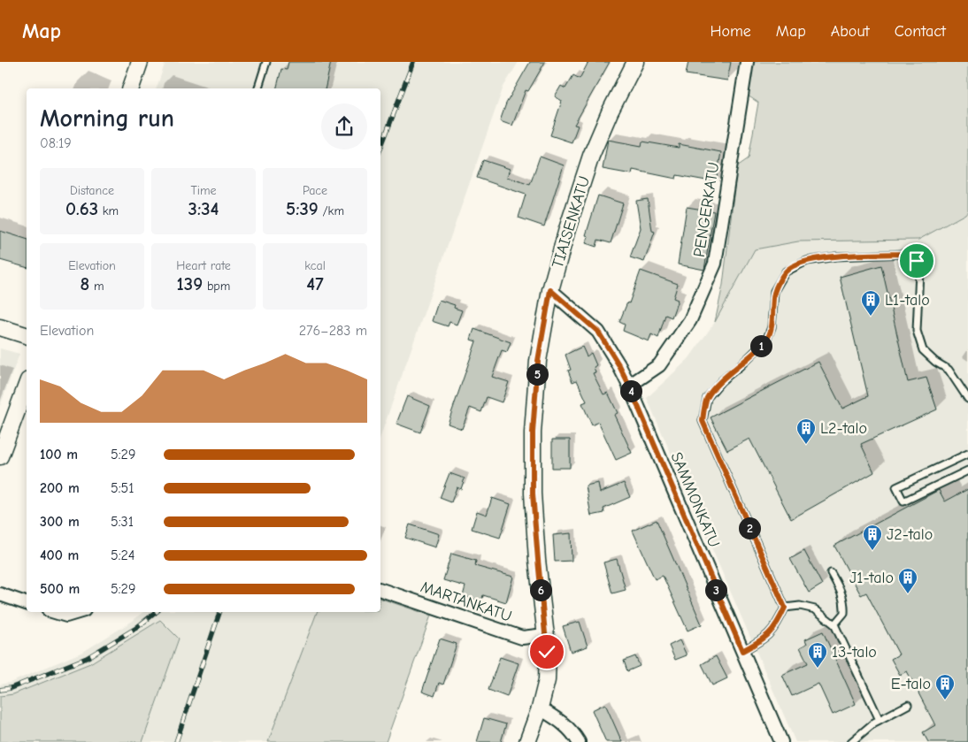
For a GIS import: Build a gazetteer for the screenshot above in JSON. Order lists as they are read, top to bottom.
{
  "streets": {
    "street": [
      "PENGERKATU",
      "TIAISENKATU",
      "SAMMONKATU",
      "MARTANKATU"
    ]
  },
  "crossings": [
    ["PENGERKATU", "SAMMONKATU"],
    ["TIAISENKATU", "SAMMONKATU"],
    ["TIAISENKATU", "MARTANKATU"]
  ],
  "places": {
    "building": [
      "L1-talo",
      "L2-talo",
      "J2-talo",
      "J1-talo",
      "13-talo",
      "E-talo"
    ]
  },
  "page": {
    "header": "Map",
    "nav": [
      "Home",
      "Map",
      "About",
      "Contact"
    ],
    "heading": ["Morning run", "08:19"],
    "stats": [
      ["Distance", "0.63 km"],
      ["Time", "3:34"],
      ["Pace", "5:39 /km"],
      ["Elevation", "8 m"],
      ["Heart rate", "139 bpm"],
      ["kcal", "47"]
    ],
    "chart": ["Elevation", "276–283 m"],
    "pins": [
      "1",
      "5",
      "4",
      "2",
      "3",
      "6"
    ],
    "list": [
      {
        "name": "100 m",
        "note": "5:29"
      },
      {
        "name": "200 m",
        "note": "5:51"
      },
      {
        "name": "300 m",
        "note": "5:31"
      },
      {
        "name": "400 m",
        "note": "5:24"
      },
      {
        "name": "500 m",
        "note": "5:29"
      }
    ]
  }
}
